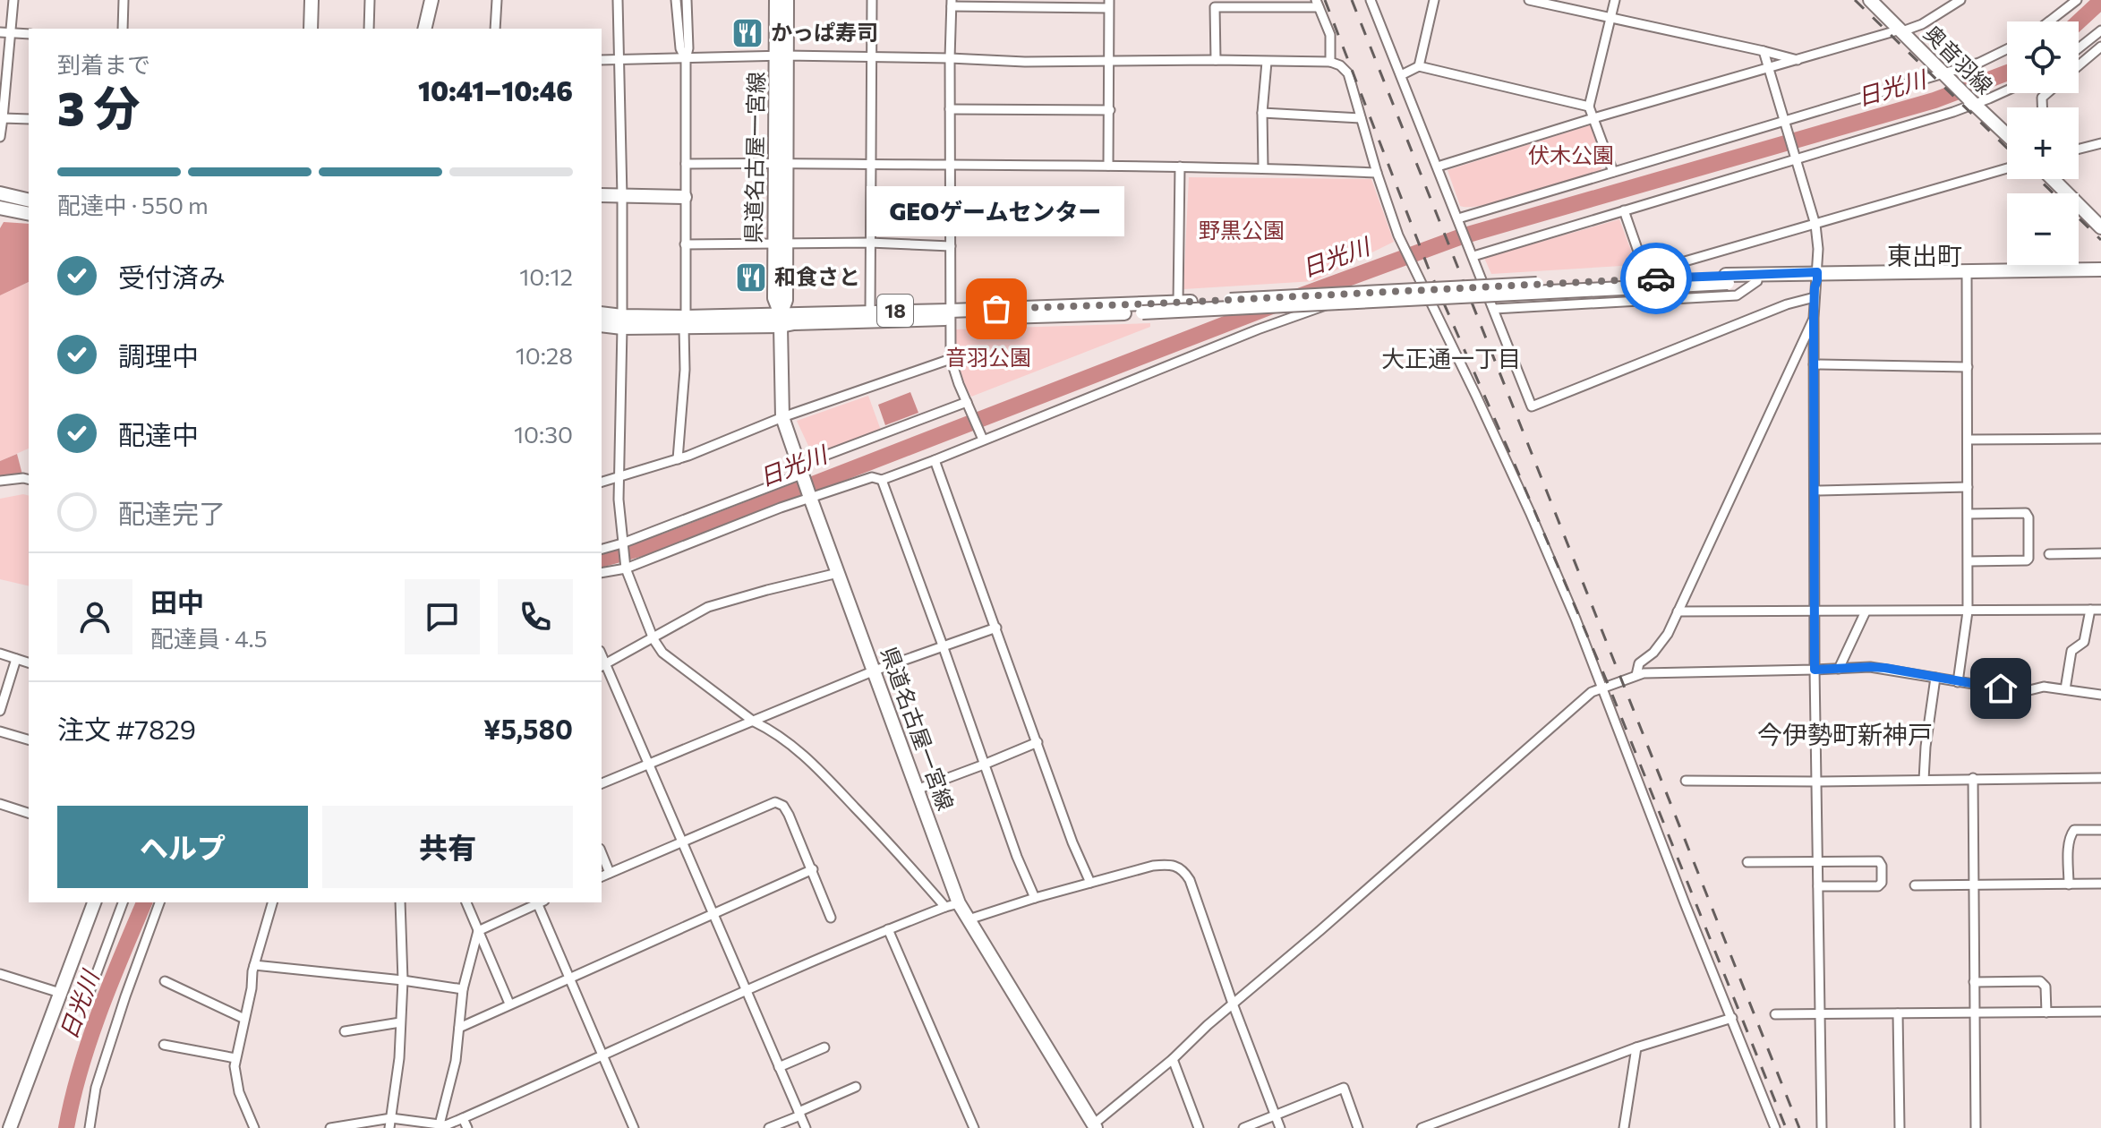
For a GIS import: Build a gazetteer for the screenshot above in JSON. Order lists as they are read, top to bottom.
{
  "streets": {
    "main road": ["奥音羽線", "県道名古屋一宮線", "18"]
  },
  "crossings": [
    ["県道名古屋一宮線", "18"]
  ],
  "districts": ["東出町", "大正通一丁目", "今伊勢町新神戸"],
  "water": ["日光川"],
  "parks": ["伏木公園", "野黒公園", "音羽公園"],
  "places": {
    "restaurant": ["かっぱ寿司", "和食さと"],
    "other": ["GEOゲームセンター"]
  },
  "page": {
    "map_buttons": ["+", "−"],
    "heading": ["3 分", "到着まで", "10:41–10:46"],
    "panel": [
      "田中",
      "配達員 · 4.5",
      "注文 #7829",
      "¥5,580"
    ],
    "bar": "配達中 · 550 m",
    "bubble": "GEOゲームセンター",
    "list": [
      ["受付済み", "10:12"],
      ["調理中", "10:28"],
      ["配達中", "10:30"],
      "配達完了"
    ],
    "buttons": ["ヘルプ", "共有"]
  }
}
